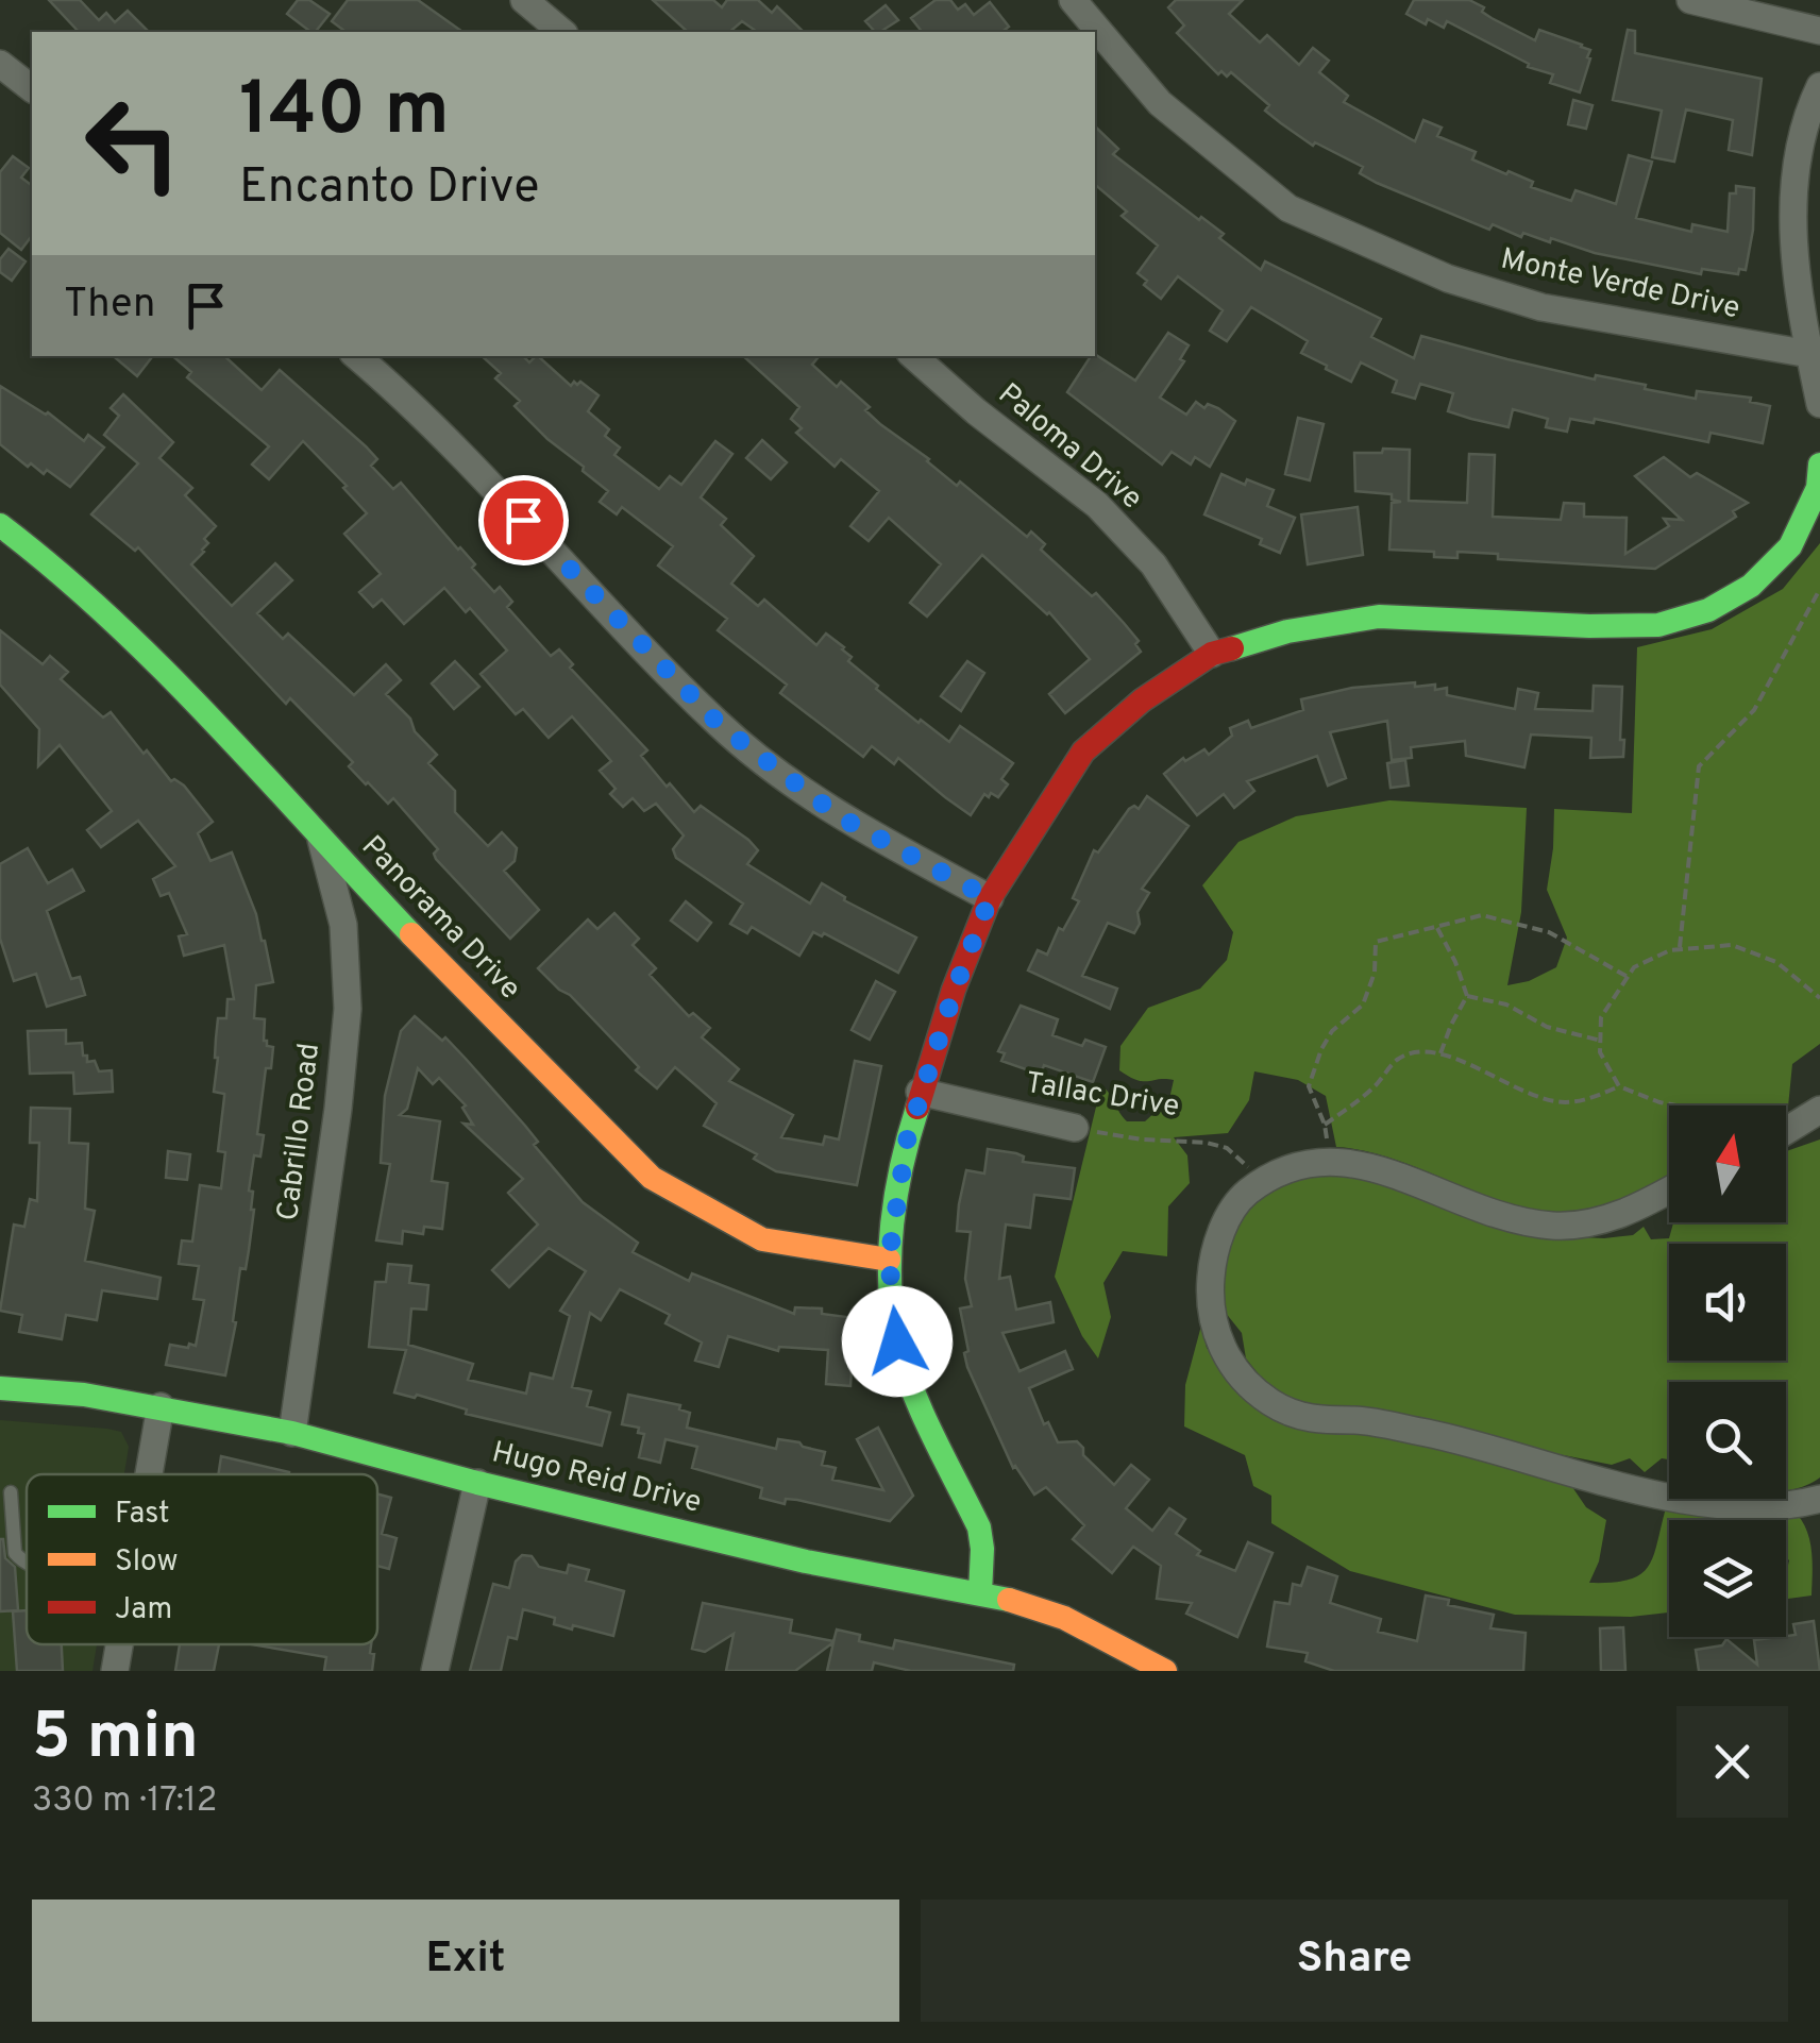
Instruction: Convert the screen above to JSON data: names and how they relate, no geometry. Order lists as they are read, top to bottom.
{
  "streets": {
    "street": [
      "Monte Verde Drive",
      "Paloma Drive",
      "Panorama Drive",
      "Tallac Drive",
      "Cabrillo Road",
      "Hugo Reid Drive"
    ]
  },
  "crossings": [
    ["Panorama Drive", "Cabrillo Road"],
    ["Cabrillo Road", "Hugo Reid Drive"]
  ],
  "legend": ["Fast", "Slow", "Jam"],
  "north": "top",
  "page": {
    "turn": ["140 m", "Encanto Drive"],
    "then": "Then",
    "heading": ["5 min", "330 m · 17:12"],
    "buttons": ["Exit", "Share"]
  }
}
